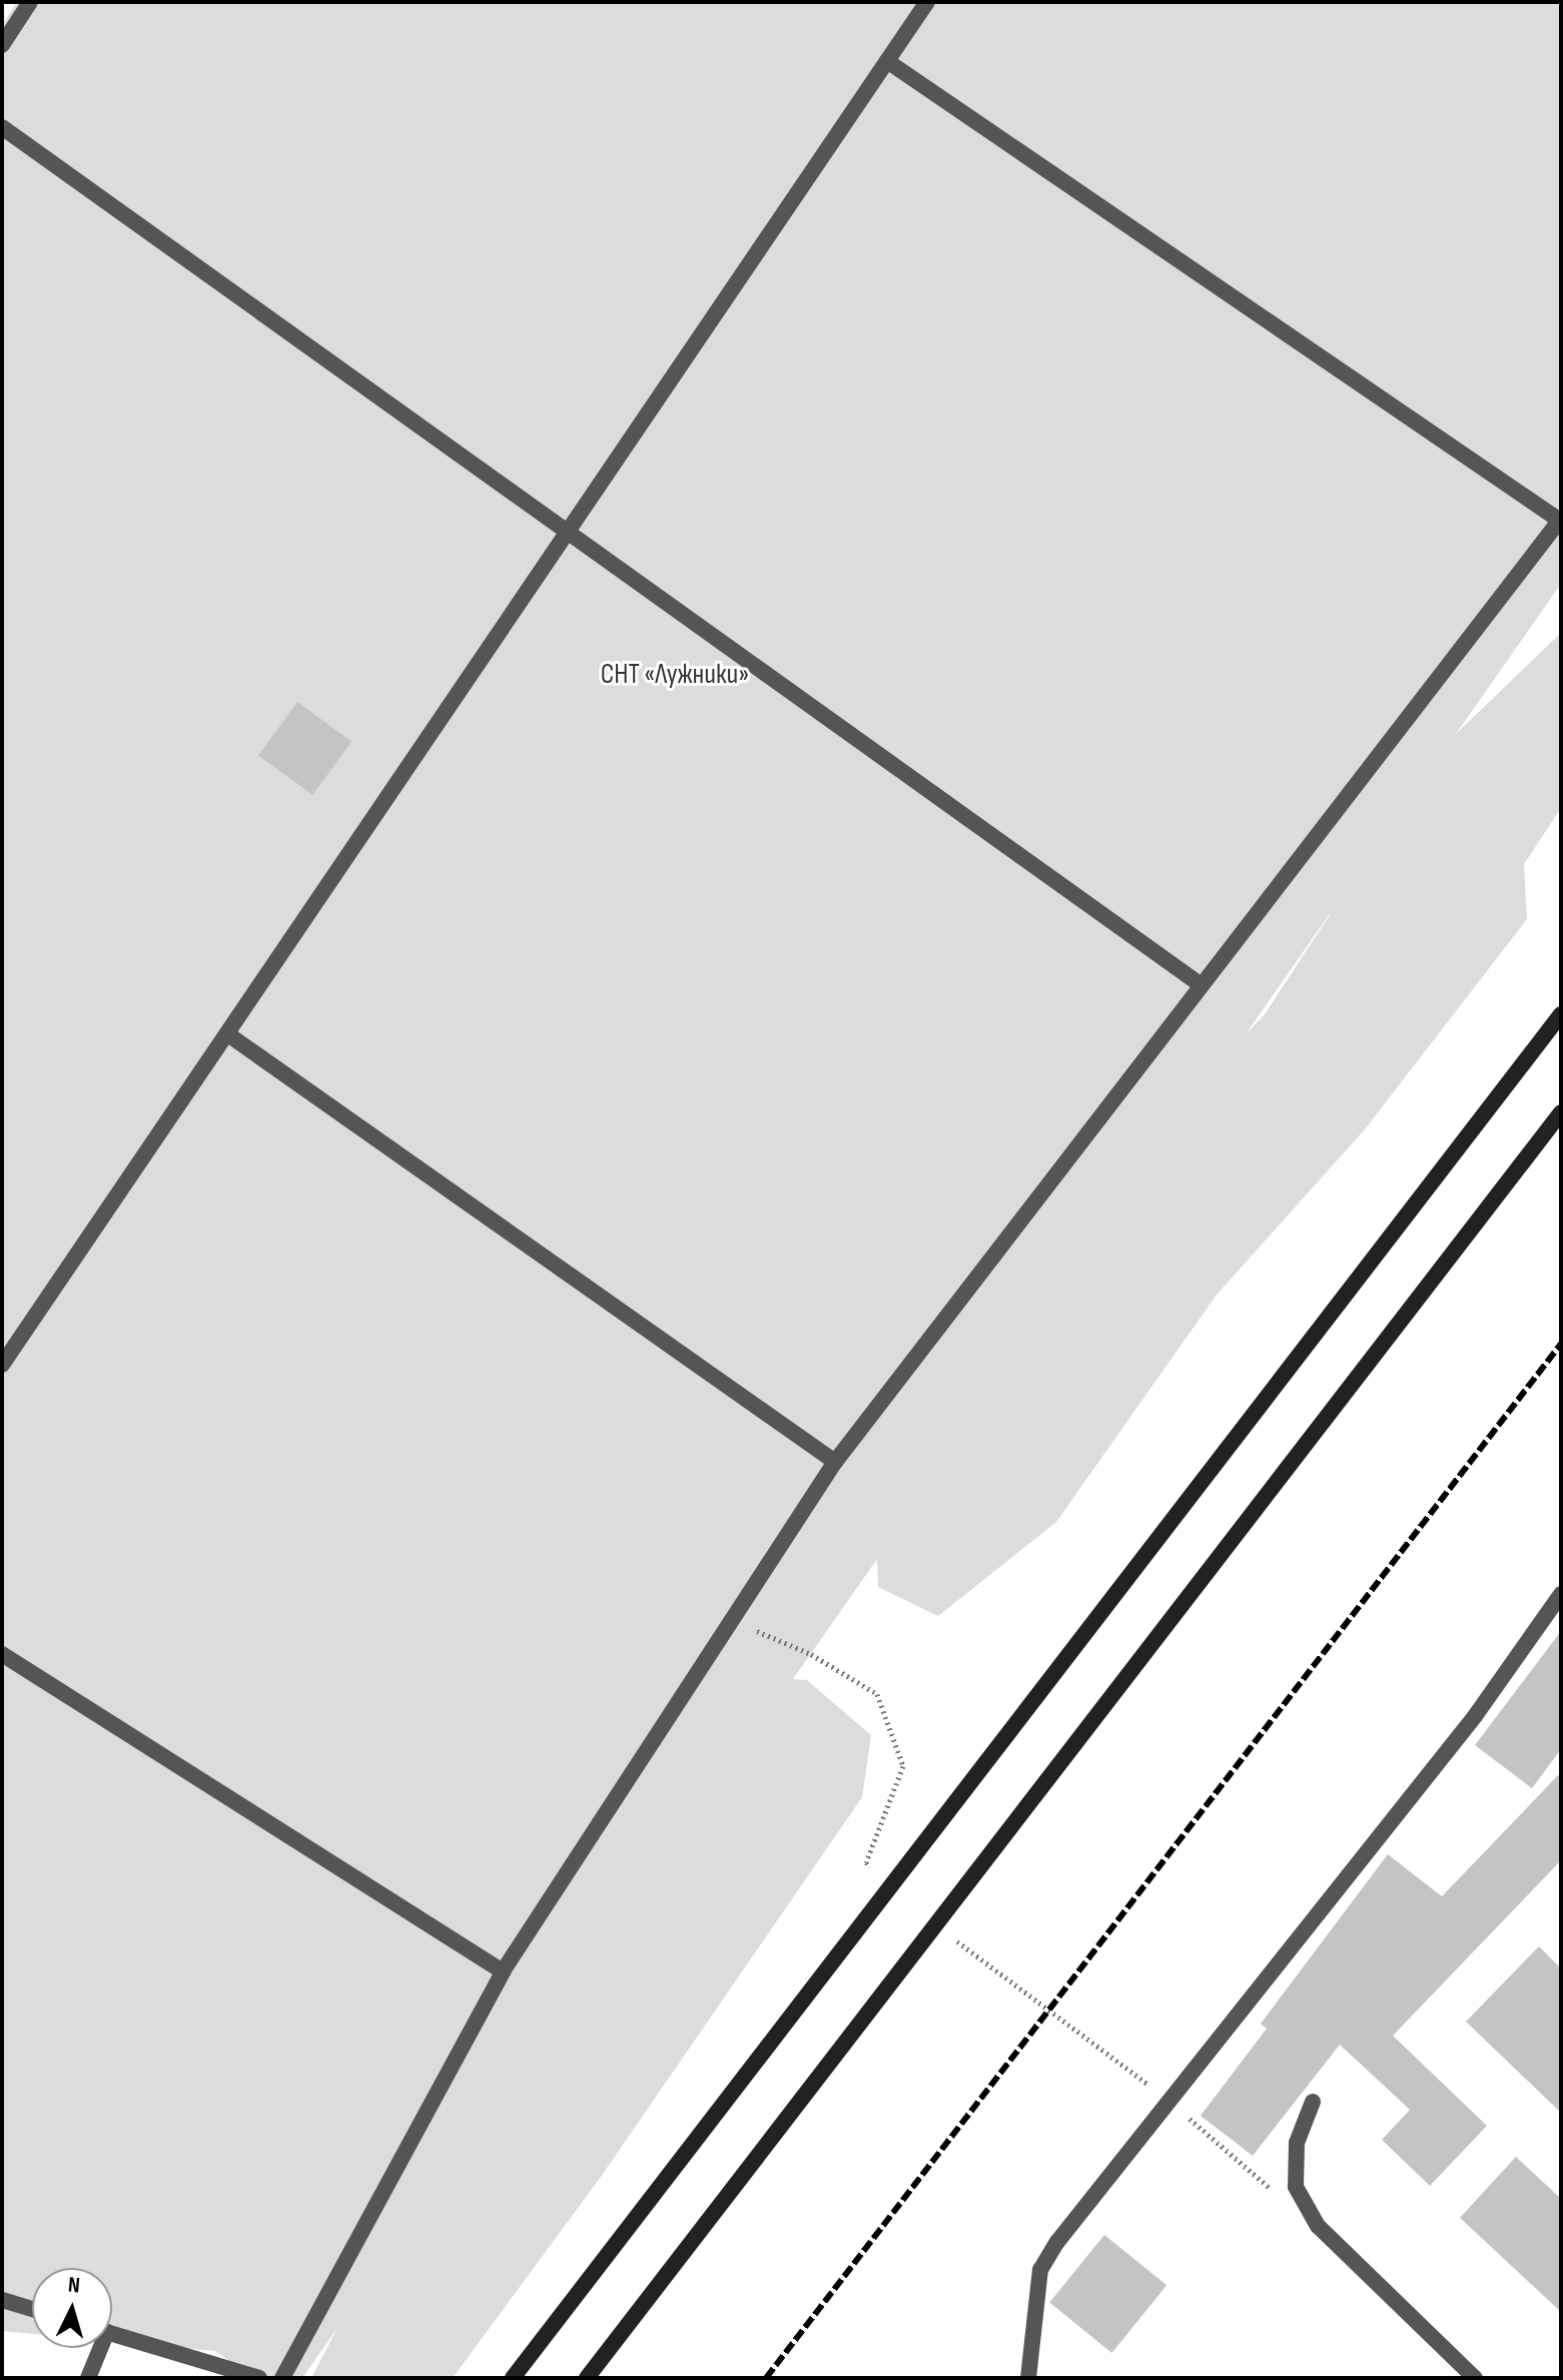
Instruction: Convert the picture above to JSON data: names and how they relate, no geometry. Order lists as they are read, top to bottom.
{
  "parks": ["СНТ «Лужники»"],
  "north": "top"
}
